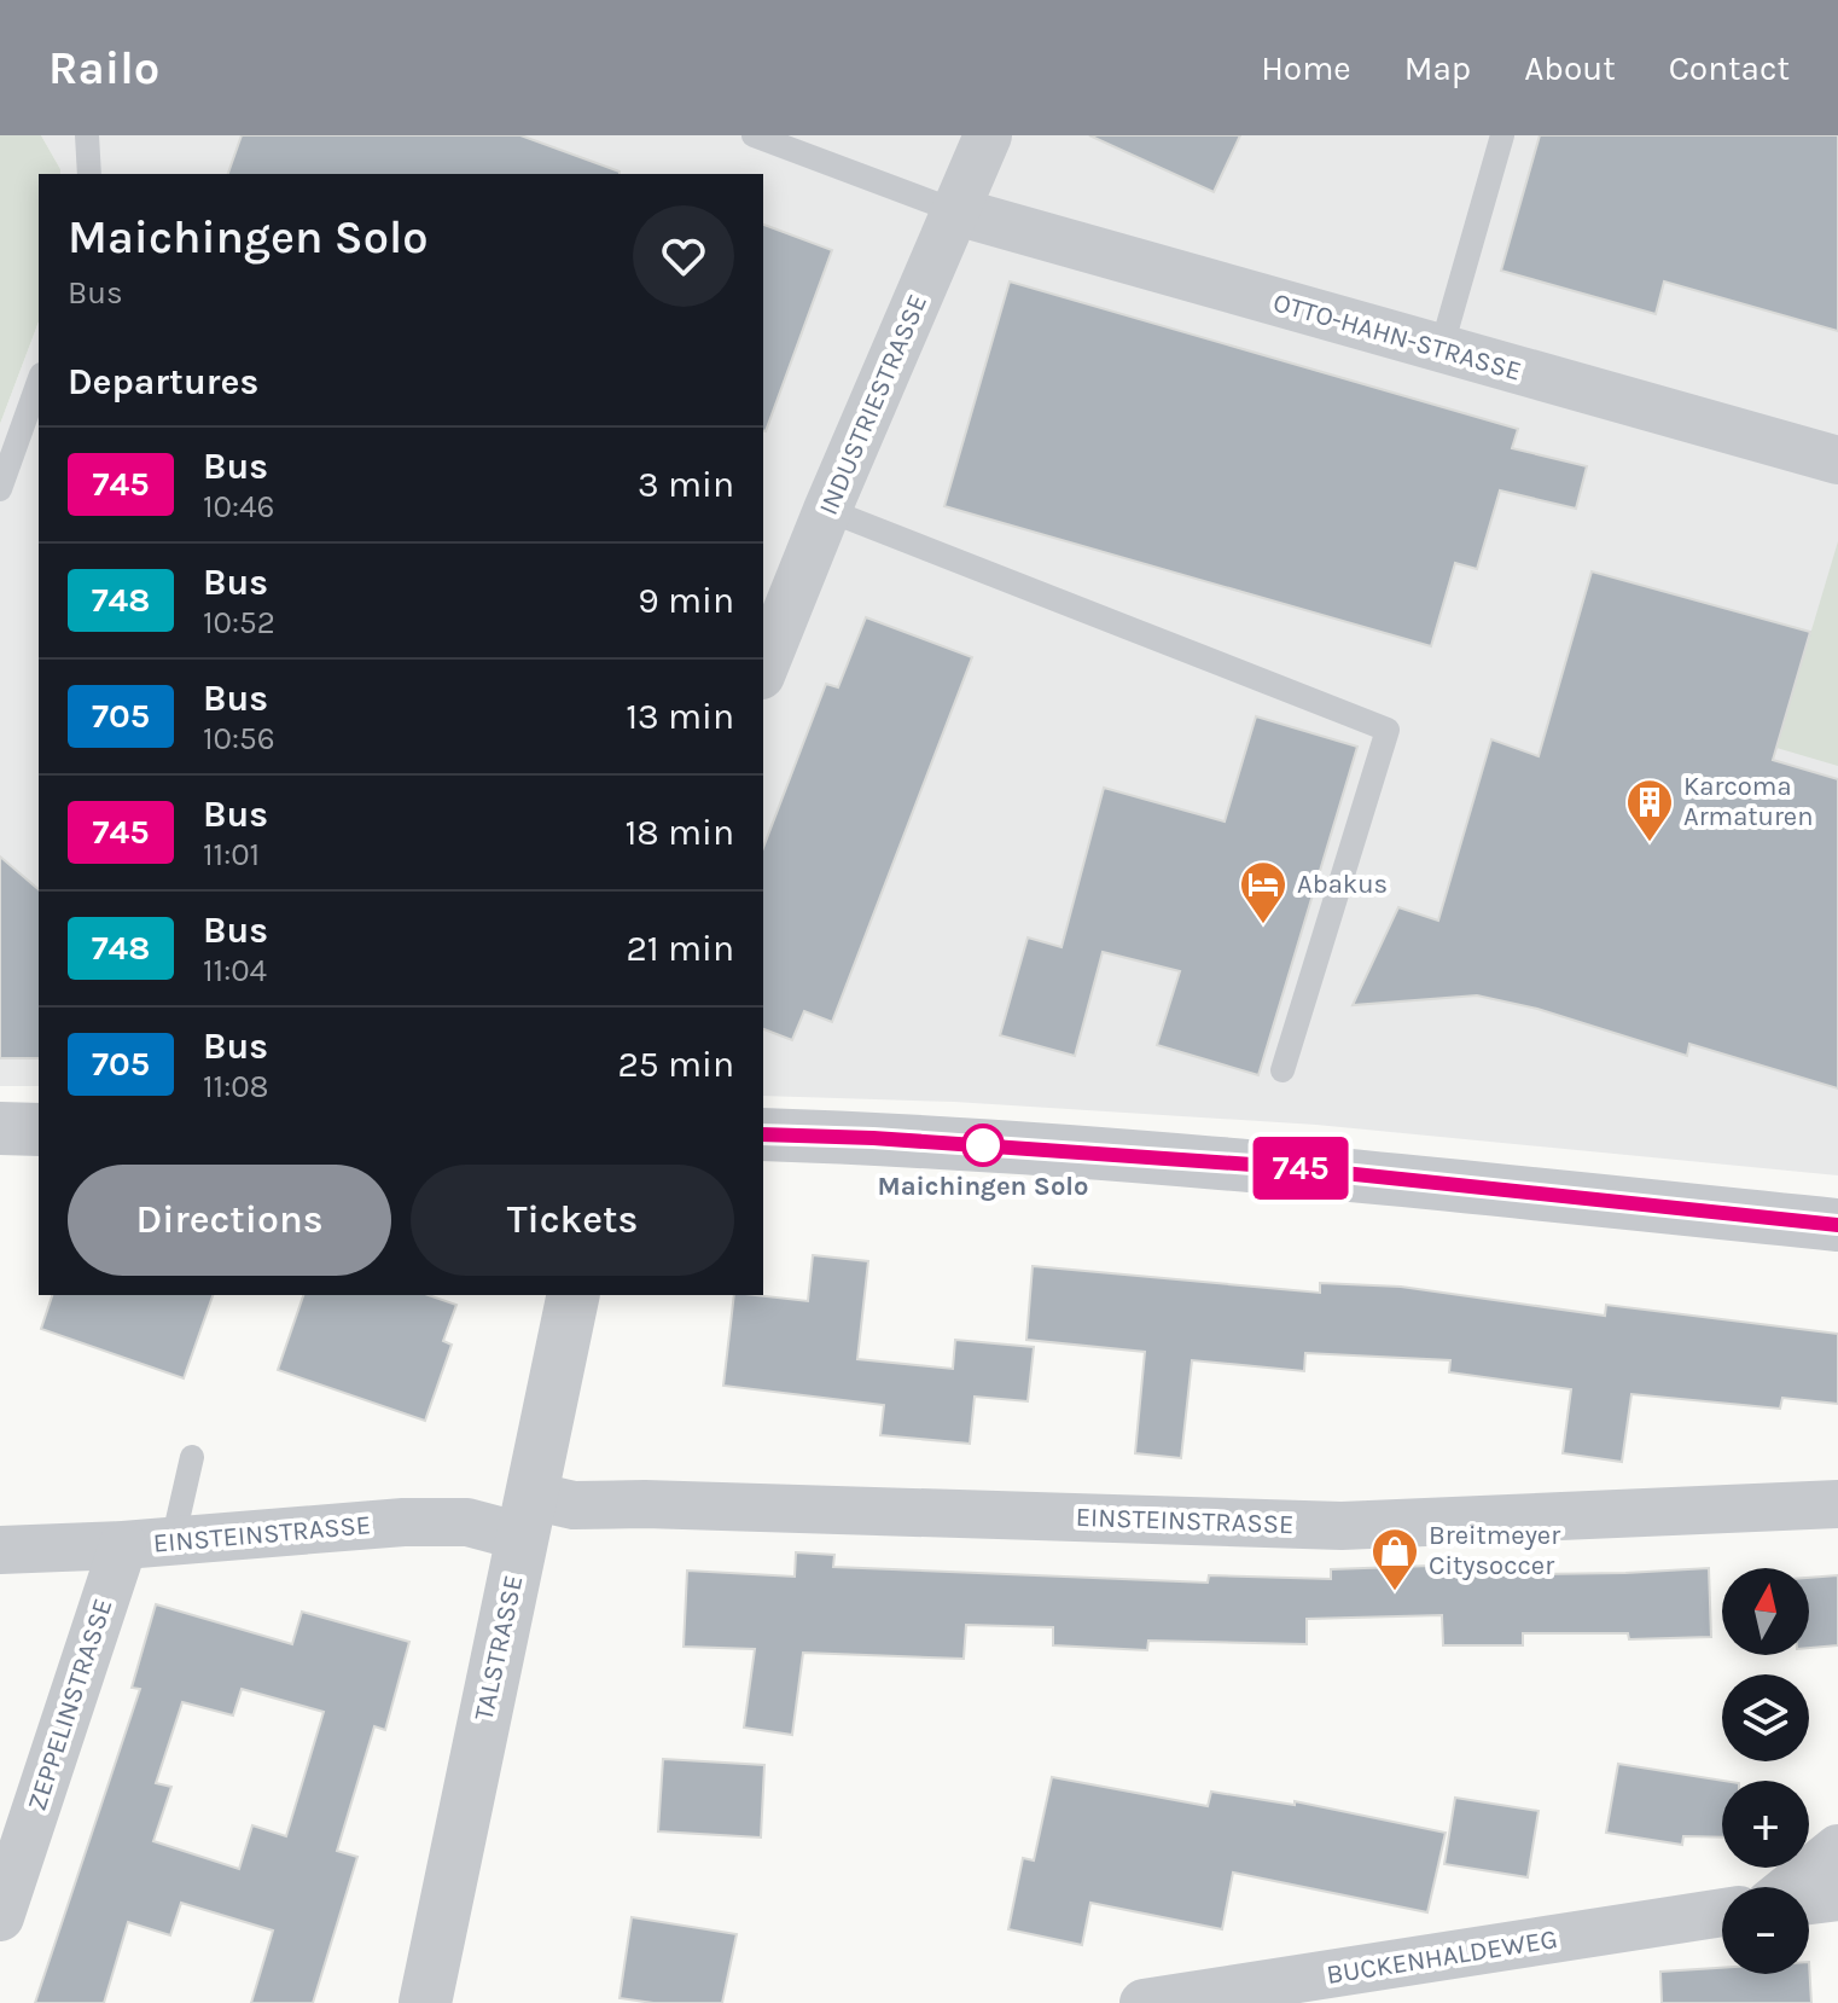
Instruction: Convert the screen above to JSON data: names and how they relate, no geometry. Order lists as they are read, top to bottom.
{
  "streets": {
    "street": [
      "OTTO-HAHN-STRASSE",
      "INDUSTRIESTRASSE",
      "EINSTEINSTRASSE",
      "TALSTRASSE",
      "ZEPPELINSTRASSE",
      "BUCKENHALDEWEG"
    ]
  },
  "crossings": [
    ["OTTO-HAHN-STRASSE", "INDUSTRIESTRASSE"],
    ["EINSTEINSTRASSE", "TALSTRASSE"],
    ["EINSTEINSTRASSE", "ZEPPELINSTRASSE"]
  ],
  "places": {
    "building": ["Karcoma Armaturen"],
    "hotel": ["Abakus"],
    "other": ["Maichingen Solo"],
    "shop": ["Breitmeyer Citysoccer"]
  },
  "lines": ["bus line 745"],
  "north": "top",
  "page": {
    "header": "Railo",
    "nav": [
      "Home",
      "Map",
      "About",
      "Contact"
    ],
    "on_map": "745",
    "heading": [
      ["Maichingen Solo", "Bus"],
      "Departures"
    ],
    "list": [
      {
        "mark": "745",
        "name": "Bus",
        "note": "10:46",
        "value": "3 min"
      },
      {
        "mark": "748",
        "name": "Bus",
        "note": "10:52",
        "value": "9 min"
      },
      {
        "mark": "705",
        "name": "Bus",
        "note": "10:56",
        "value": "13 min"
      },
      {
        "mark": "745",
        "name": "Bus",
        "note": "11:01",
        "value": "18 min"
      },
      {
        "mark": "748",
        "name": "Bus",
        "note": "11:04",
        "value": "21 min"
      },
      {
        "mark": "705",
        "name": "Bus",
        "note": "11:08",
        "value": "25 min"
      }
    ],
    "buttons": ["Directions", "Tickets"],
    "map_buttons": ["+", "−"]
  }
}
